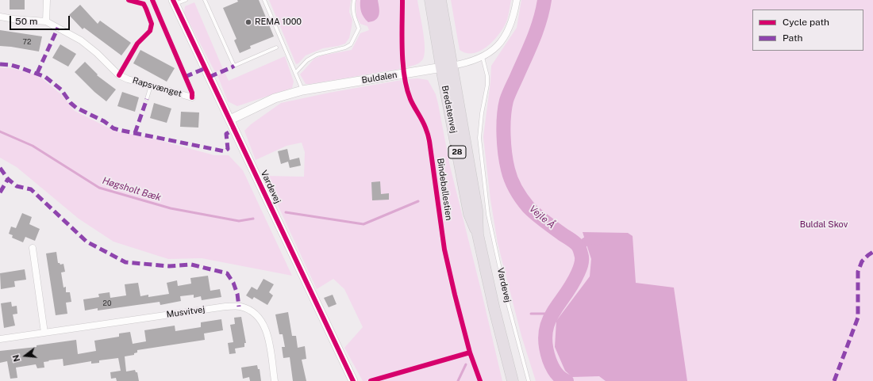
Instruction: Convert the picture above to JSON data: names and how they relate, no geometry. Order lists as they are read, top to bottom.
{
  "streets": {
    "highway": ["Bredstenvej", "28"],
    "street": [
      "Buldalen",
      "Rapsvænget",
      "Vardevej",
      "Musvitvej"
    ],
    "cycle path": ["Bindeballestien"]
  },
  "crossings": [
    ["Buldalen", "Bredstenvej"],
    ["Buldalen", "Vardevej"]
  ],
  "water": ["Høgsholt Bæk", "Vejle Å"],
  "parks": ["Buldal Skov"],
  "places": ["REMA 1000"],
  "house_numbers": ["72", "20"],
  "legend": ["Cycle path", "Path"],
  "scale_bar": "50 m",
  "north": "left"
}
